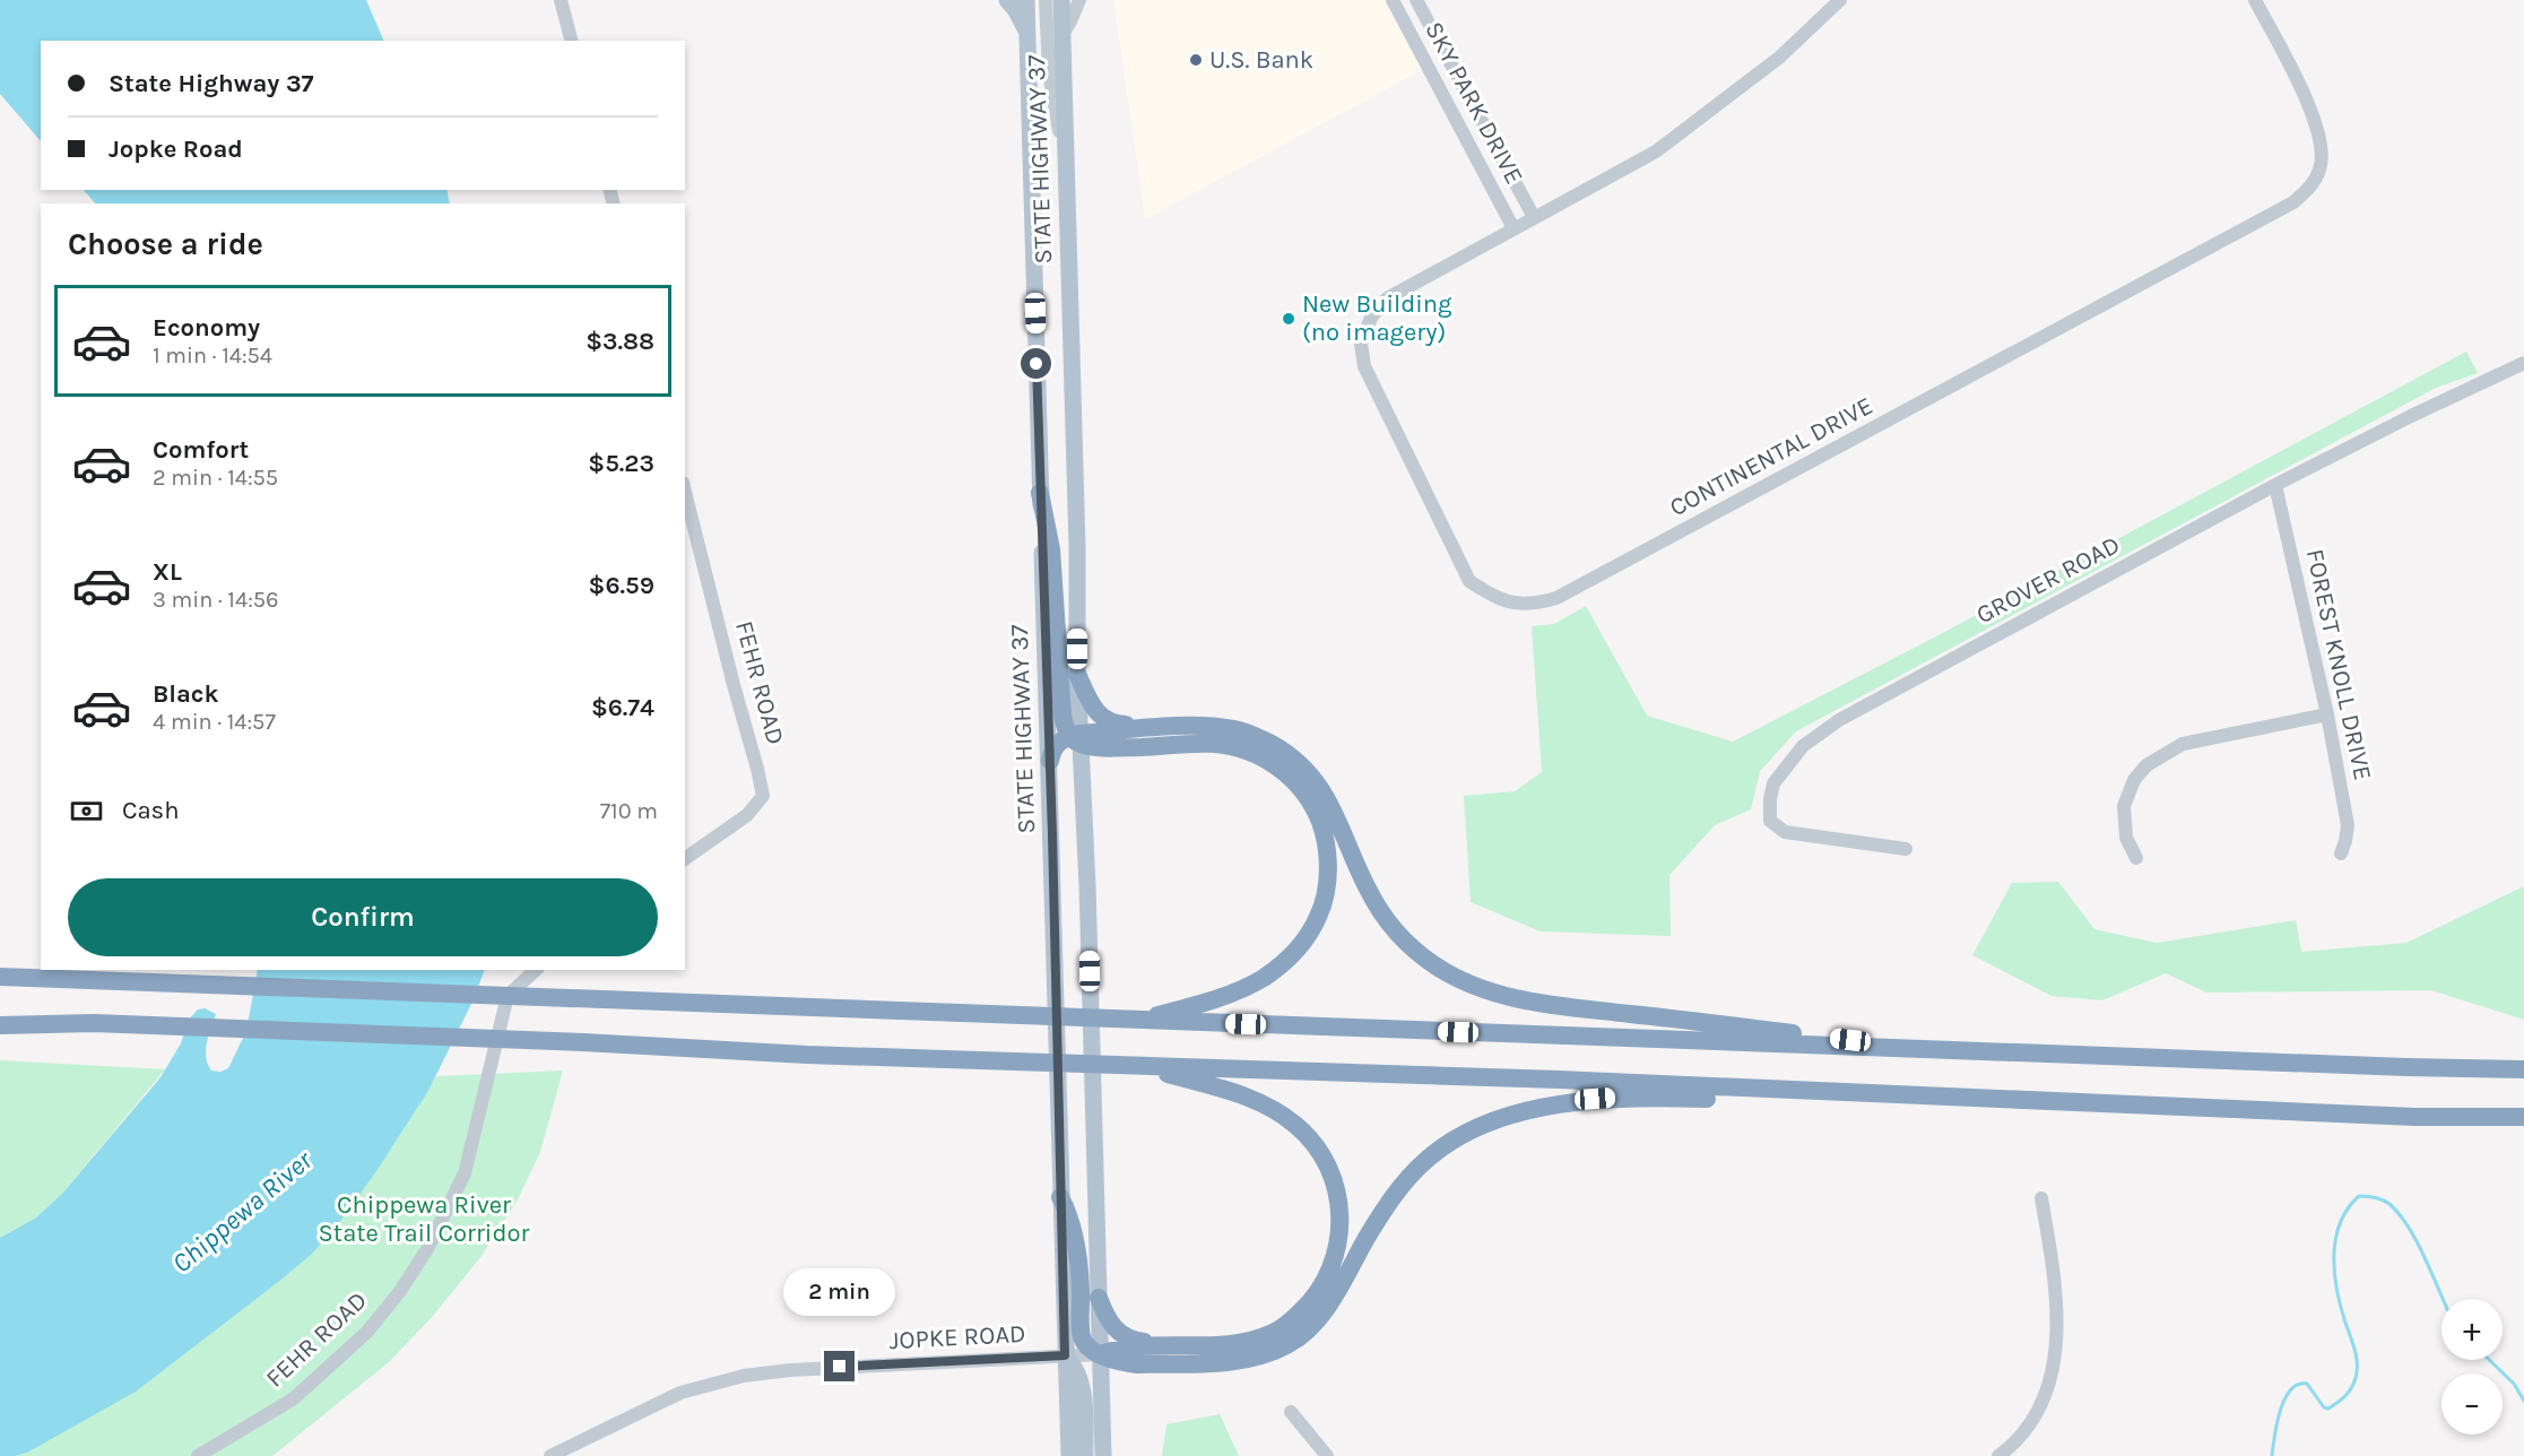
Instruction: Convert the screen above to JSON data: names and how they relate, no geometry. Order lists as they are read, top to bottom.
{
  "streets": {
    "main road": ["STATE HIGHWAY 37"],
    "street": [
      "SKY PARK DRIVE",
      "CONTINENTAL DRIVE",
      "GROVER ROAD",
      "FOREST KNOLL DRIVE",
      "FEHR ROAD",
      "JOPKE ROAD"
    ]
  },
  "crossings": [
    ["SKY PARK DRIVE", "CONTINENTAL DRIVE"],
    ["STATE HIGHWAY 37", "JOPKE ROAD"],
    ["GROVER ROAD", "FOREST KNOLL DRIVE"]
  ],
  "water": ["Chippewa River"],
  "parks": ["Chippewa River State Trail Corridor"],
  "places": ["U.S. Bank", "New Building (no imagery)"],
  "page": {
    "banner": ["State Highway 37", "Jopke Road"],
    "heading": "Choose a ride",
    "list": [
      {
        "name": "Economy",
        "note": "1 min · 14:54",
        "value": "$3.88"
      },
      {
        "name": "Comfort",
        "note": "2 min · 14:55",
        "value": "$5.23"
      },
      {
        "name": "XL",
        "note": "3 min · 14:56",
        "value": "$6.59"
      },
      {
        "name": "Black",
        "note": "4 min · 14:57",
        "value": "$6.74"
      }
    ],
    "pay": ["Cash", "710 m"],
    "buttons": "Confirm",
    "bubble": "2 min",
    "map_buttons": ["+", "−"]
  }
}
